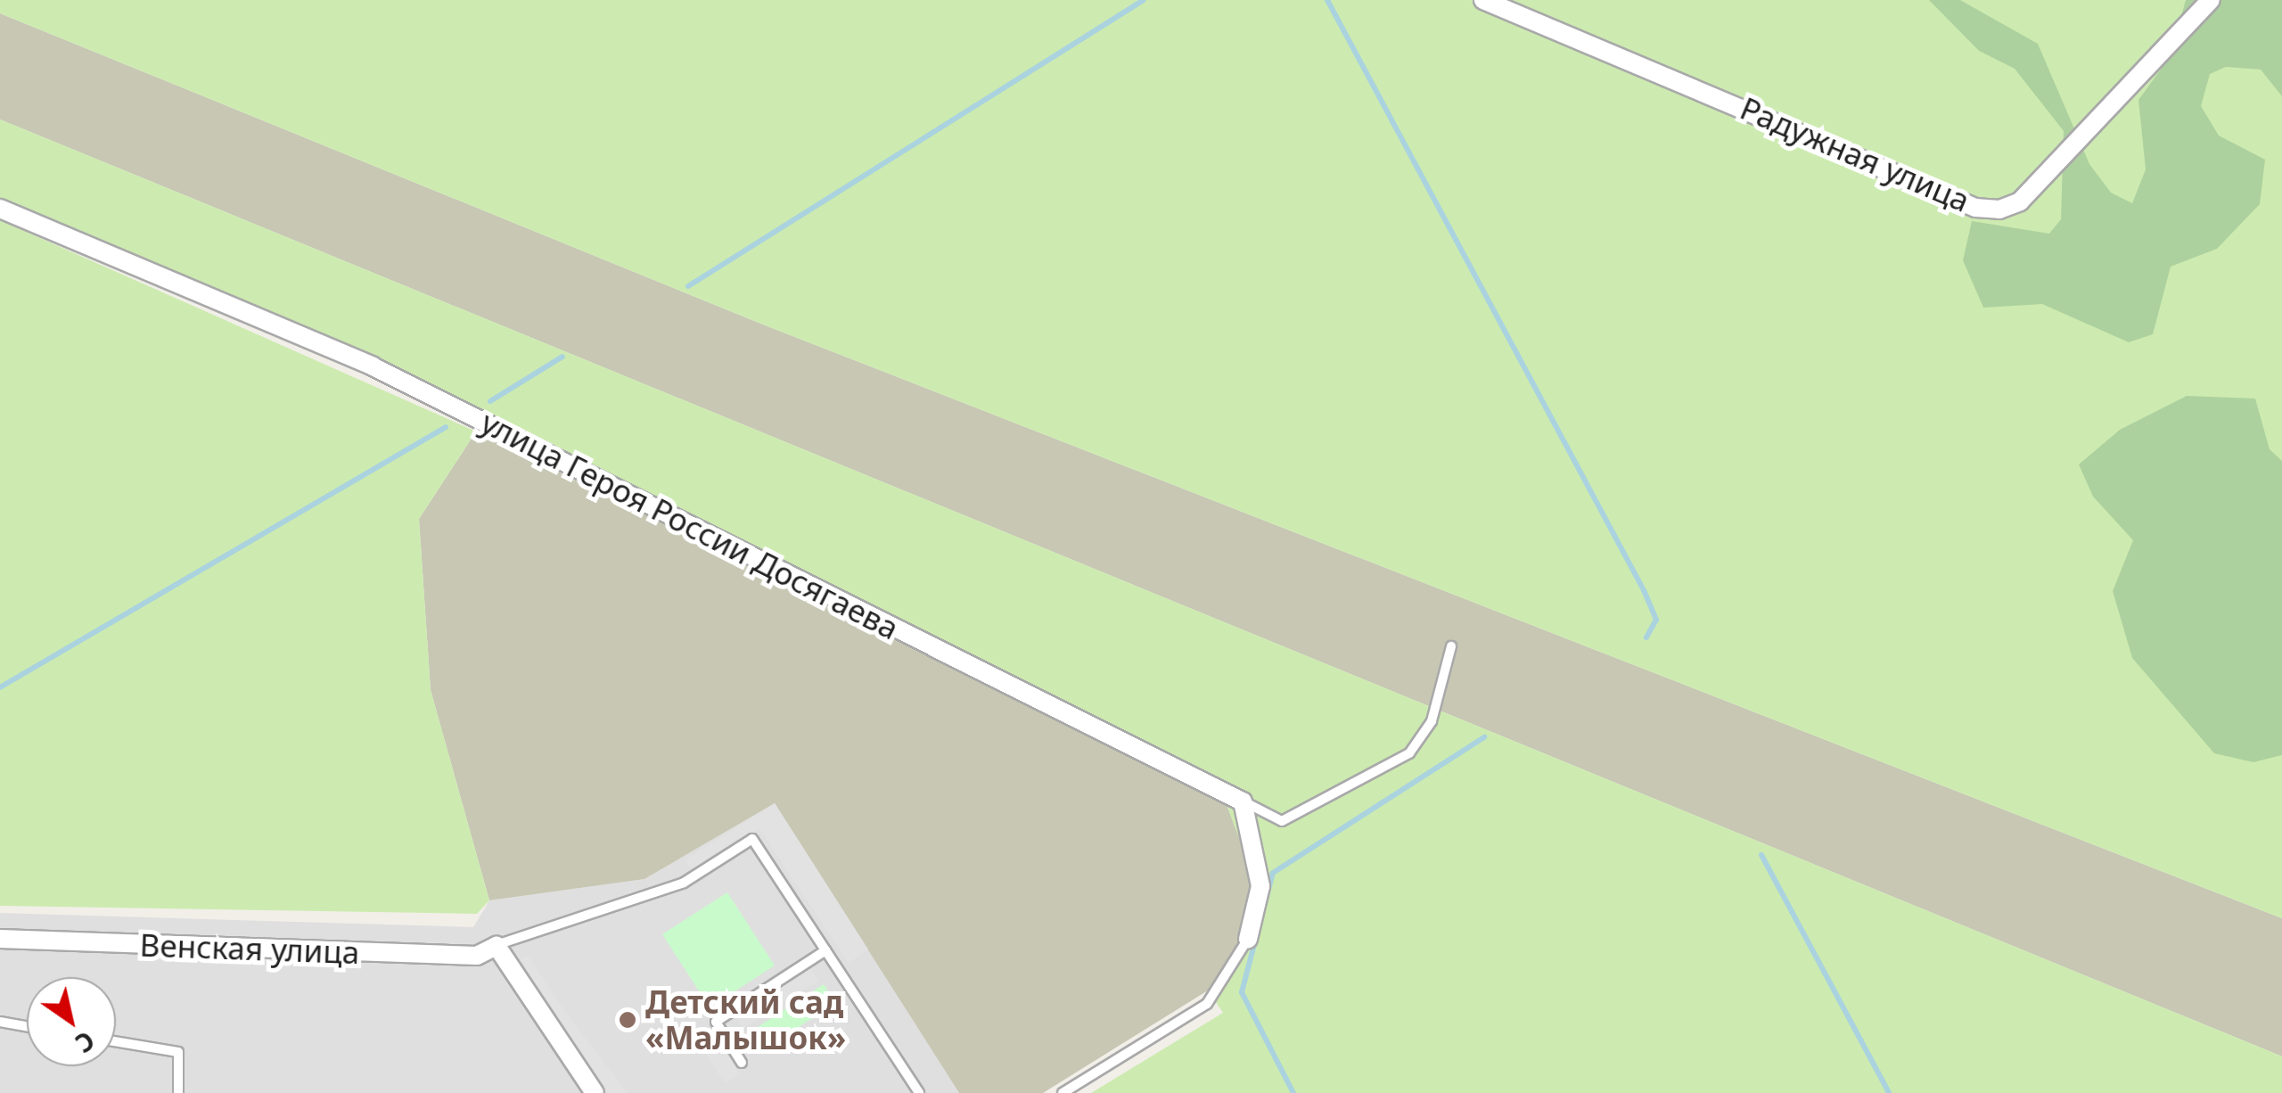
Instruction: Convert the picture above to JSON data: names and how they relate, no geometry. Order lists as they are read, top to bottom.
{
  "streets": {
    "street": ["Радужная улица", "улица Героя России Досягаева", "Венская улица"]
  },
  "places": ["Детский сад «Малышок»"],
  "north": "bottom right"
}
